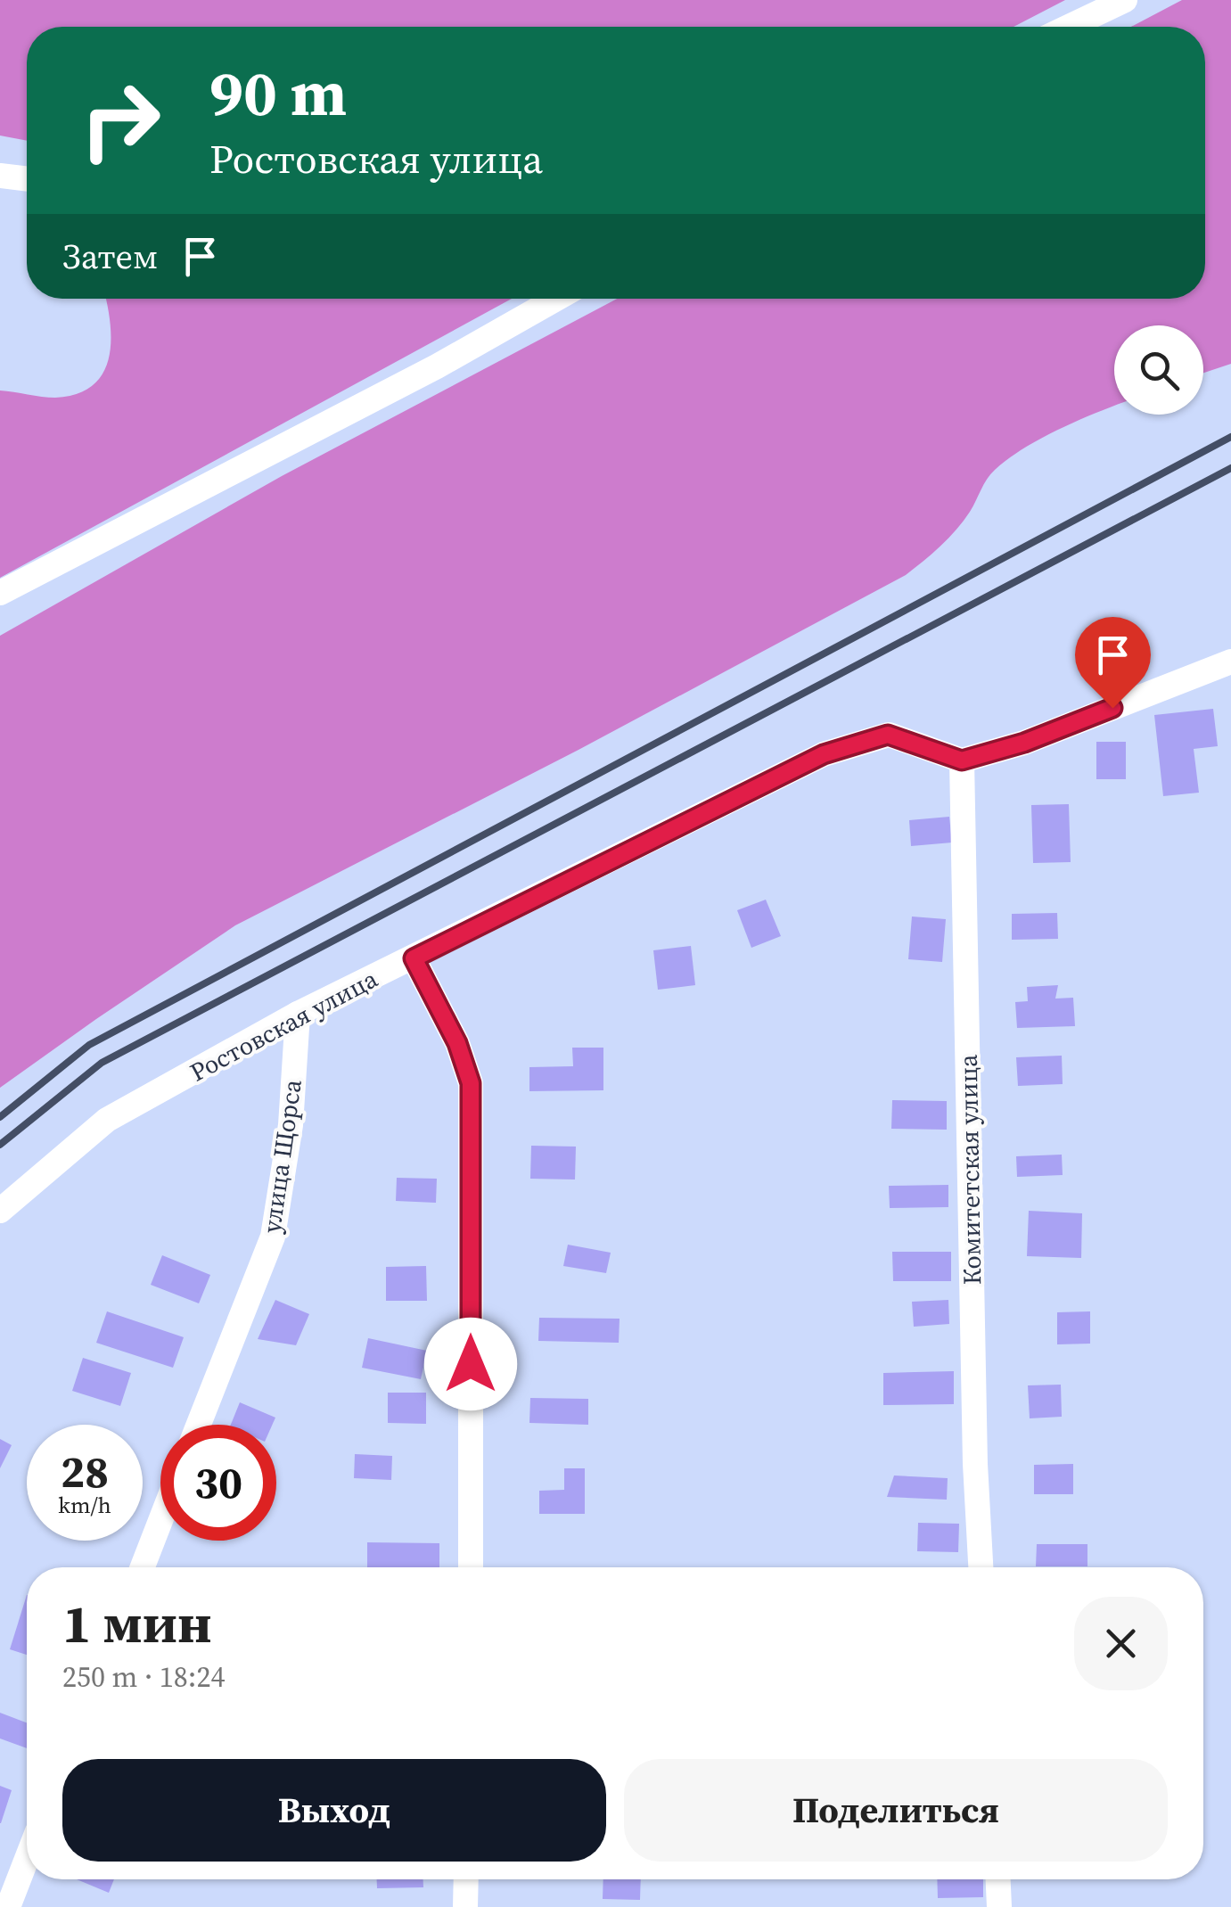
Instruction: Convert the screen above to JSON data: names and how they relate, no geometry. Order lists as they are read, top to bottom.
{
  "streets": {
    "street": ["Ростовская улица", "улица Щорса", "Комитетская улица"]
  },
  "crossings": [
    ["Ростовская улица", "улица Щорса"],
    ["Ростовская улица", "Комитетская улица"]
  ],
  "page": {
    "turn": ["90 m", "Ростовская улица"],
    "then": "Затем",
    "speed": "28 km/h",
    "limit": "30",
    "heading": ["1 мин", "250 m · 18:24"],
    "buttons": ["Выход", "Поделиться"]
  }
}
